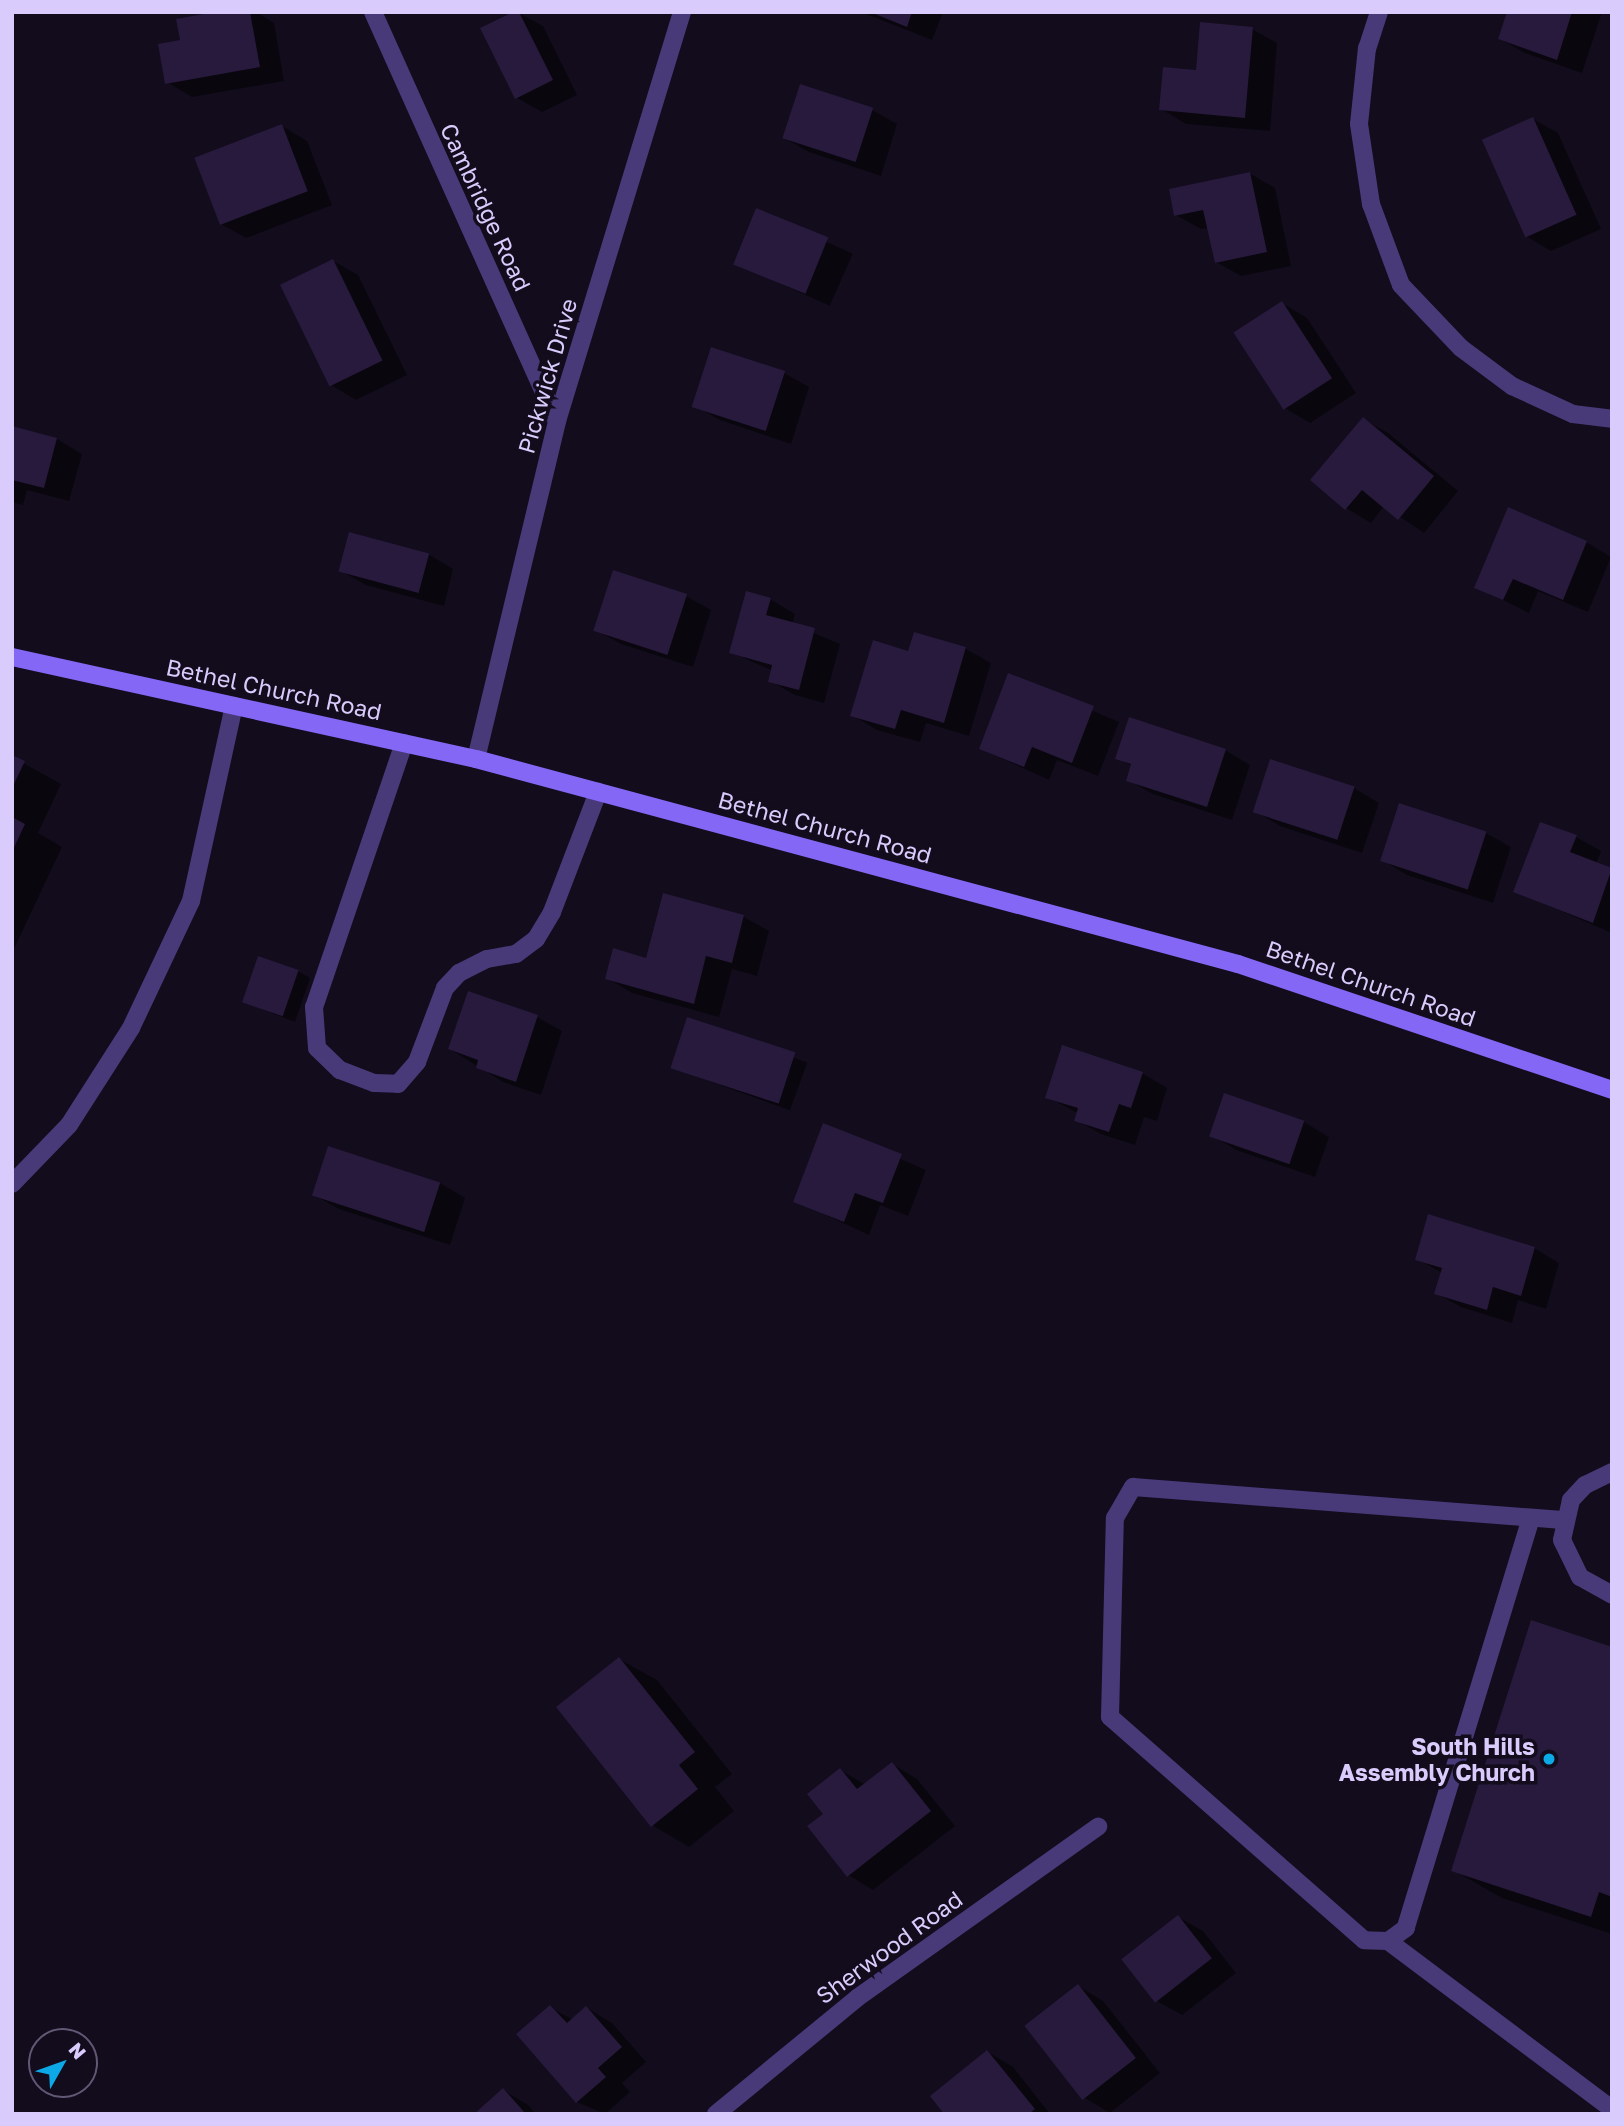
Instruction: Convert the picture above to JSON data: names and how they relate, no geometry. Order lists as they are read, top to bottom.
{
  "streets": {
    "street": [
      "Cambridge Road",
      "Pickwick Drive",
      "Bethel Church Road",
      "Sherwood Road"
    ]
  },
  "crossings": [
    ["Cambridge Road", "Pickwick Drive"],
    ["Pickwick Drive", "Bethel Church Road"]
  ],
  "places": ["South Hills Assembly Church"],
  "north": "top right"
}
